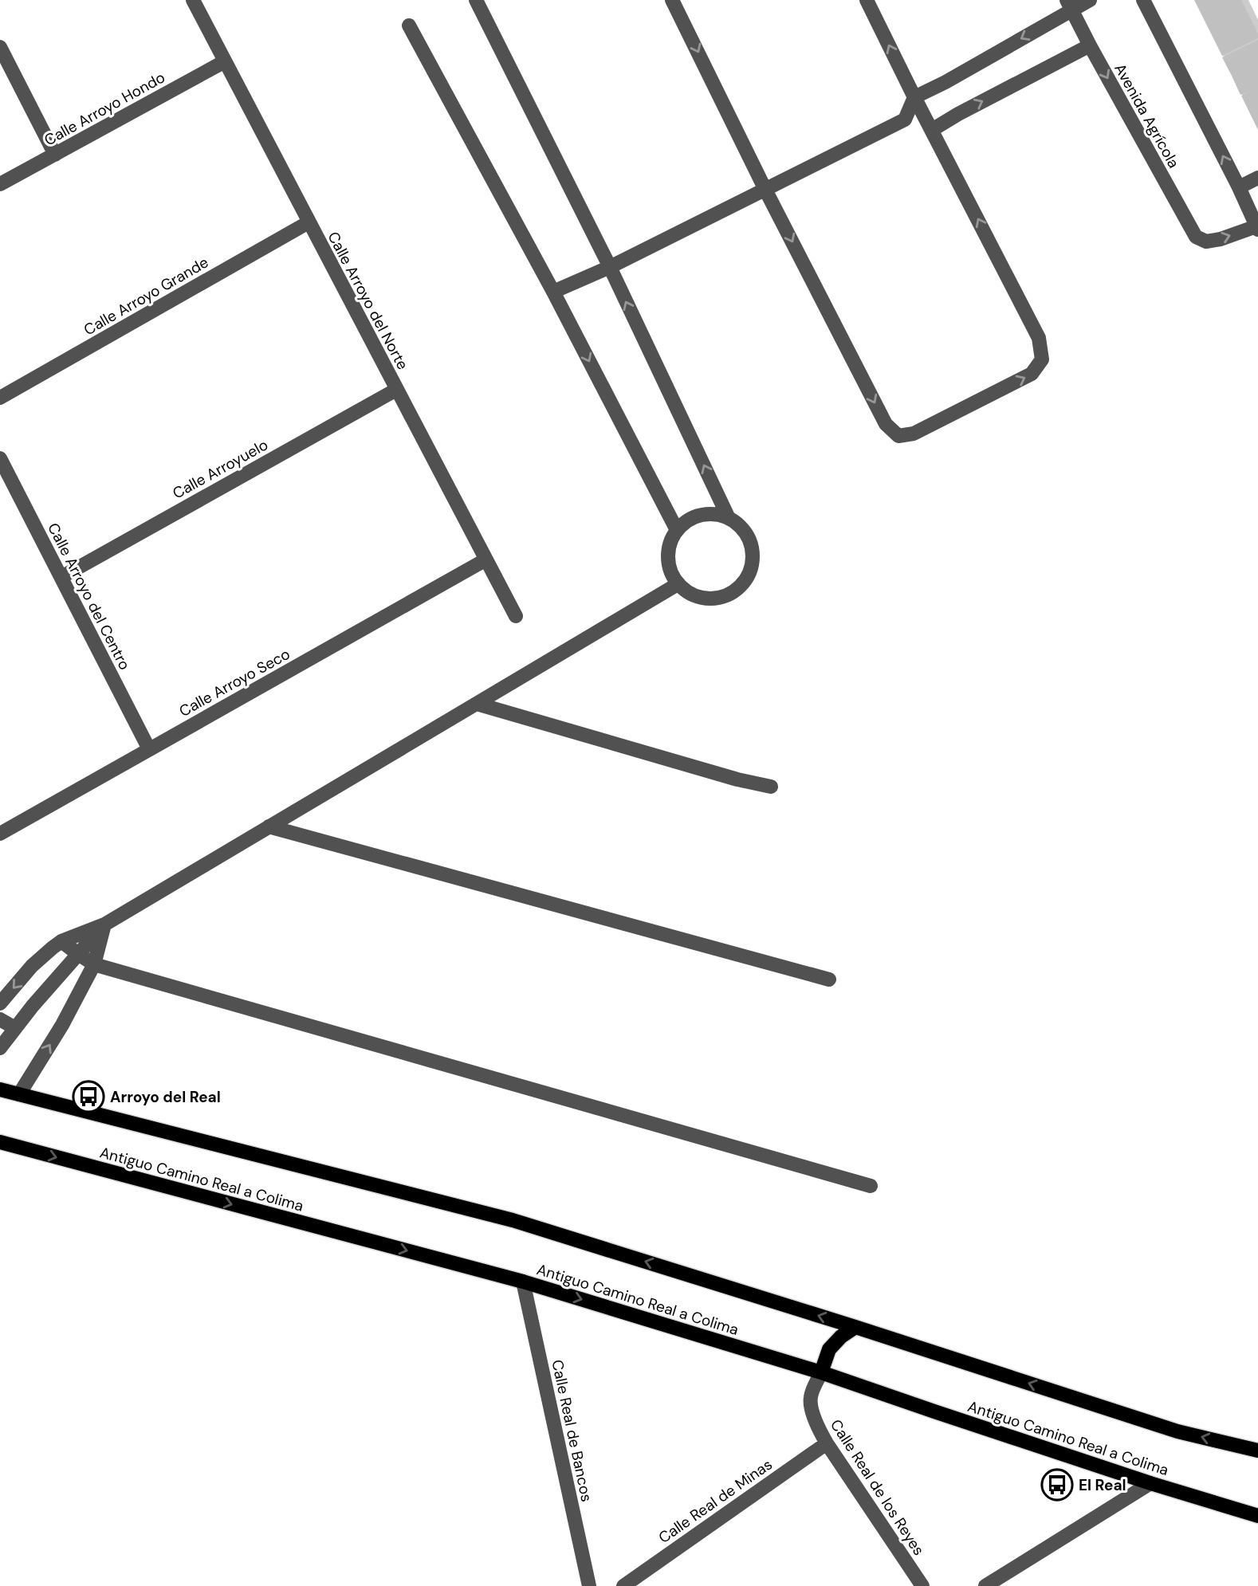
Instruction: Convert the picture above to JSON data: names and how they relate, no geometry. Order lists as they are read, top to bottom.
{
  "streets": {
    "main road": ["Antiguo Camino Real a Colima"],
    "street": [
      "Calle Arroyo Hondo",
      "Avenida Agrícola",
      "Calle Arroyo Grande",
      "Calle Arroyo del Norte",
      "Calle Arroyuelo",
      "Calle Arroyo del Centro",
      "Calle Arroyo Seco",
      "Calle Real de Bancos",
      "Calle Real de los Reyes",
      "Calle Real de Minas"
    ]
  },
  "crossings": [
    ["Calle Arroyo Hondo", "Calle Arroyo del Norte"],
    ["Calle Arroyo Grande", "Calle Arroyo del Norte"],
    ["Calle Arroyo del Norte", "Calle Arroyuelo"],
    ["Calle Arroyo del Norte", "Calle Arroyo Seco"],
    ["Calle Arroyuelo", "Calle Arroyo del Centro"],
    ["Calle Arroyo del Centro", "Calle Arroyo Seco"],
    ["Antiguo Camino Real a Colima", "Calle Real de Bancos"],
    ["Antiguo Camino Real a Colima", "Calle Real de los Reyes"],
    ["Calle Real de los Reyes", "Calle Real de Minas"]
  ],
  "places": {
    "bus stop": ["Arroyo del Real", "El Real"]
  }
}
